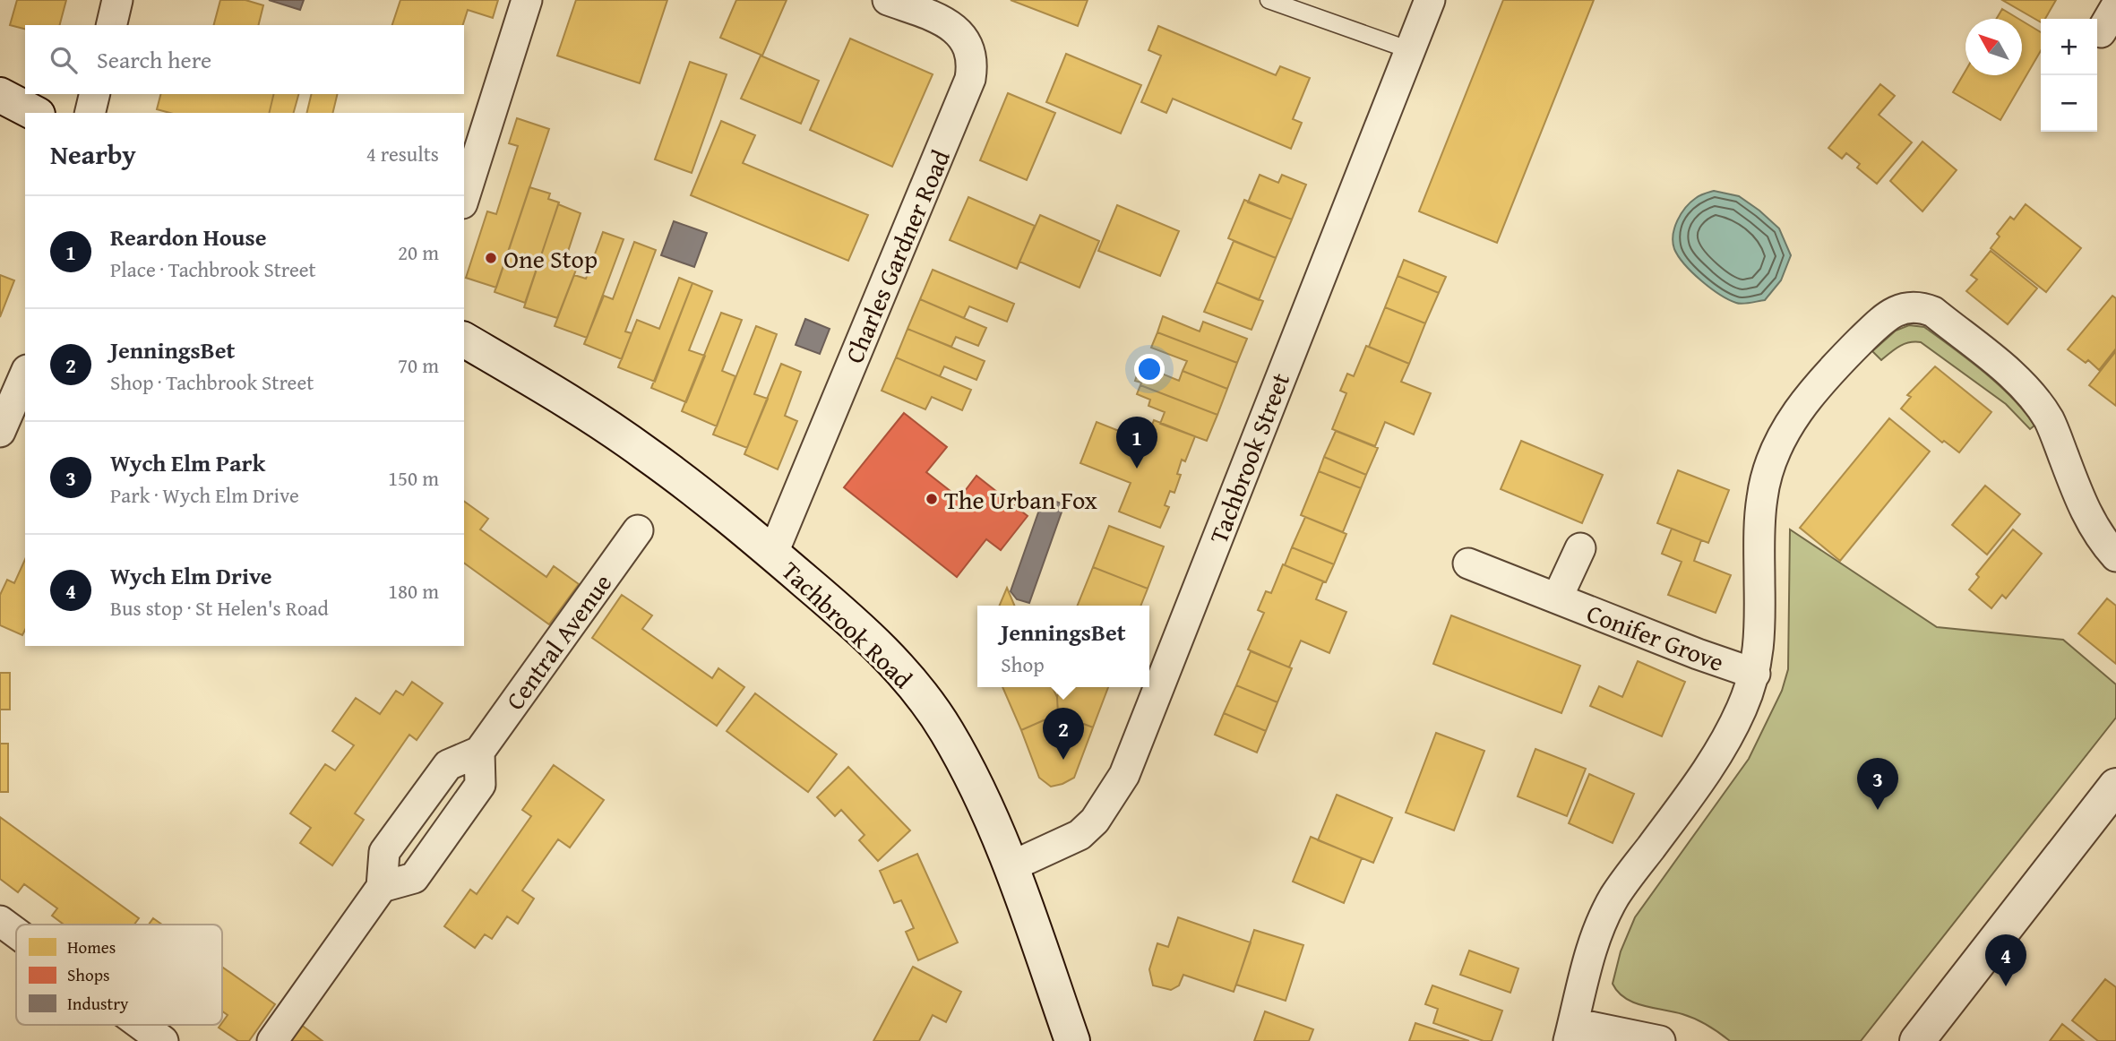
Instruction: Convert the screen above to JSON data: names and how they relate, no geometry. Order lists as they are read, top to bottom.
{
  "streets": {
    "main road": ["Tachbrook Road"],
    "street": [
      "Charles Gardner Road",
      "Tachbrook Street",
      "Conifer Grove",
      "Central Avenue"
    ]
  },
  "crossings": [
    ["Charles Gardner Road", "Tachbrook Road"],
    ["Tachbrook Street", "Tachbrook Road"]
  ],
  "places": ["One Stop", "The Urban Fox"],
  "legend": ["Homes", "Shops", "Industry"],
  "north": "top left",
  "page": {
    "map_buttons": ["+", "−"],
    "search": "Search here",
    "heading": ["Nearby", "4 results"],
    "list": [
      {
        "mark": "1",
        "name": "Reardon House",
        "note": "Place · Tachbrook Street",
        "value": "20 m"
      },
      {
        "mark": "2",
        "name": "JenningsBet",
        "note": "Shop · Tachbrook Street",
        "value": "70 m"
      },
      {
        "mark": "3",
        "name": "Wych Elm Park",
        "note": "Park · Wych Elm Drive",
        "value": "150 m"
      },
      {
        "mark": "4",
        "name": "Wych Elm Drive",
        "note": "Bus stop · St Helen's Road",
        "value": "180 m"
      }
    ],
    "pins": [
      "1",
      "2",
      "3",
      "4"
    ],
    "popup": ["JenningsBet", "Shop"]
  }
}
